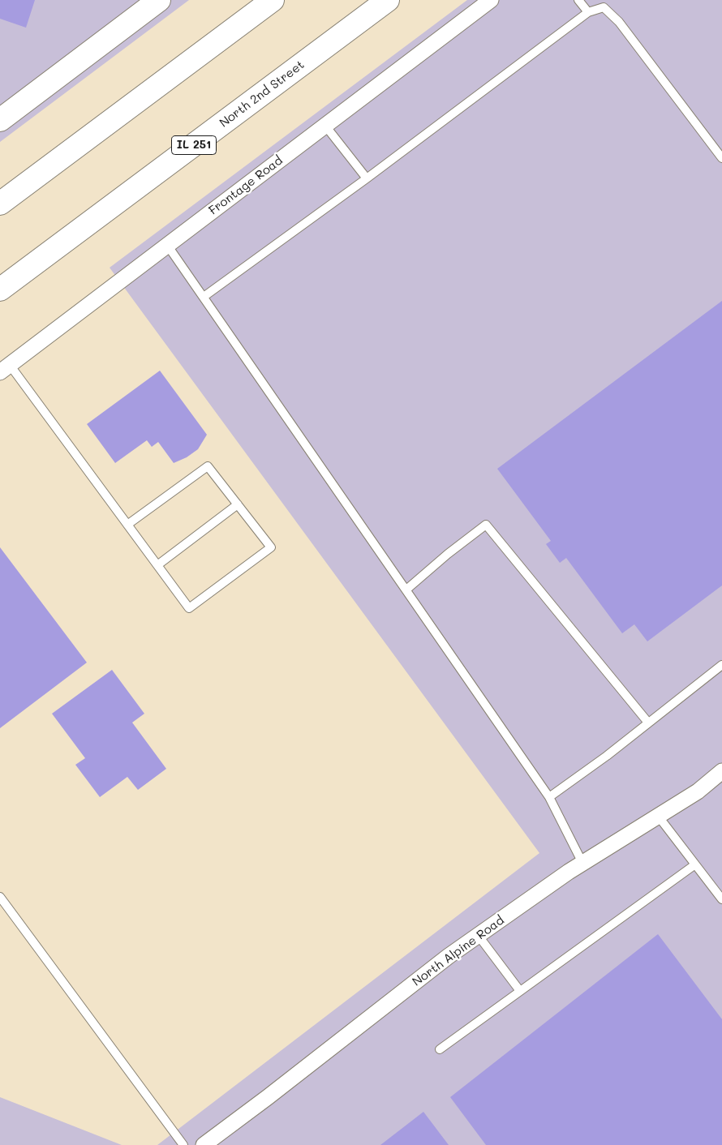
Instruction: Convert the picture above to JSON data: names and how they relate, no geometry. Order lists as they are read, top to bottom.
{
  "streets": {
    "main road": ["North 2nd Street", "IL 251"],
    "street": ["Frontage Road", "North Alpine Road"]
  }
}
